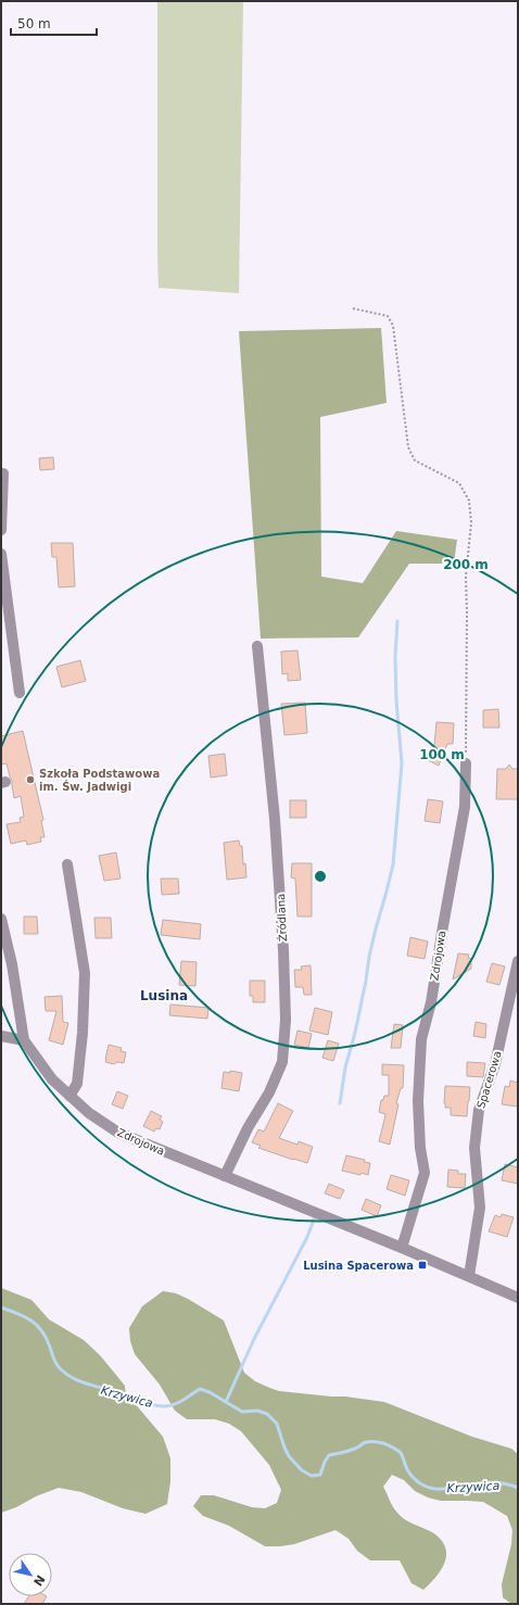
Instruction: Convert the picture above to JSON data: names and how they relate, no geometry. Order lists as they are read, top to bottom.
{
  "streets": {
    "street": ["Źródlana", "Zdrojowa", "Spacerowa"]
  },
  "crossings": [
    ["Źródlana", "Zdrojowa"],
    ["Zdrojowa", "Spacerowa"]
  ],
  "districts": ["Lusina"],
  "water": ["Krzywica"],
  "places": {
    "other": ["Szkoła Podstawowa im. Św. Jadwigi"],
    "transit": ["Lusina Spacerowa"]
  },
  "scale_bar": "50 m",
  "north": "bottom right",
  "rings": ["200 m", "100 m"]
}
